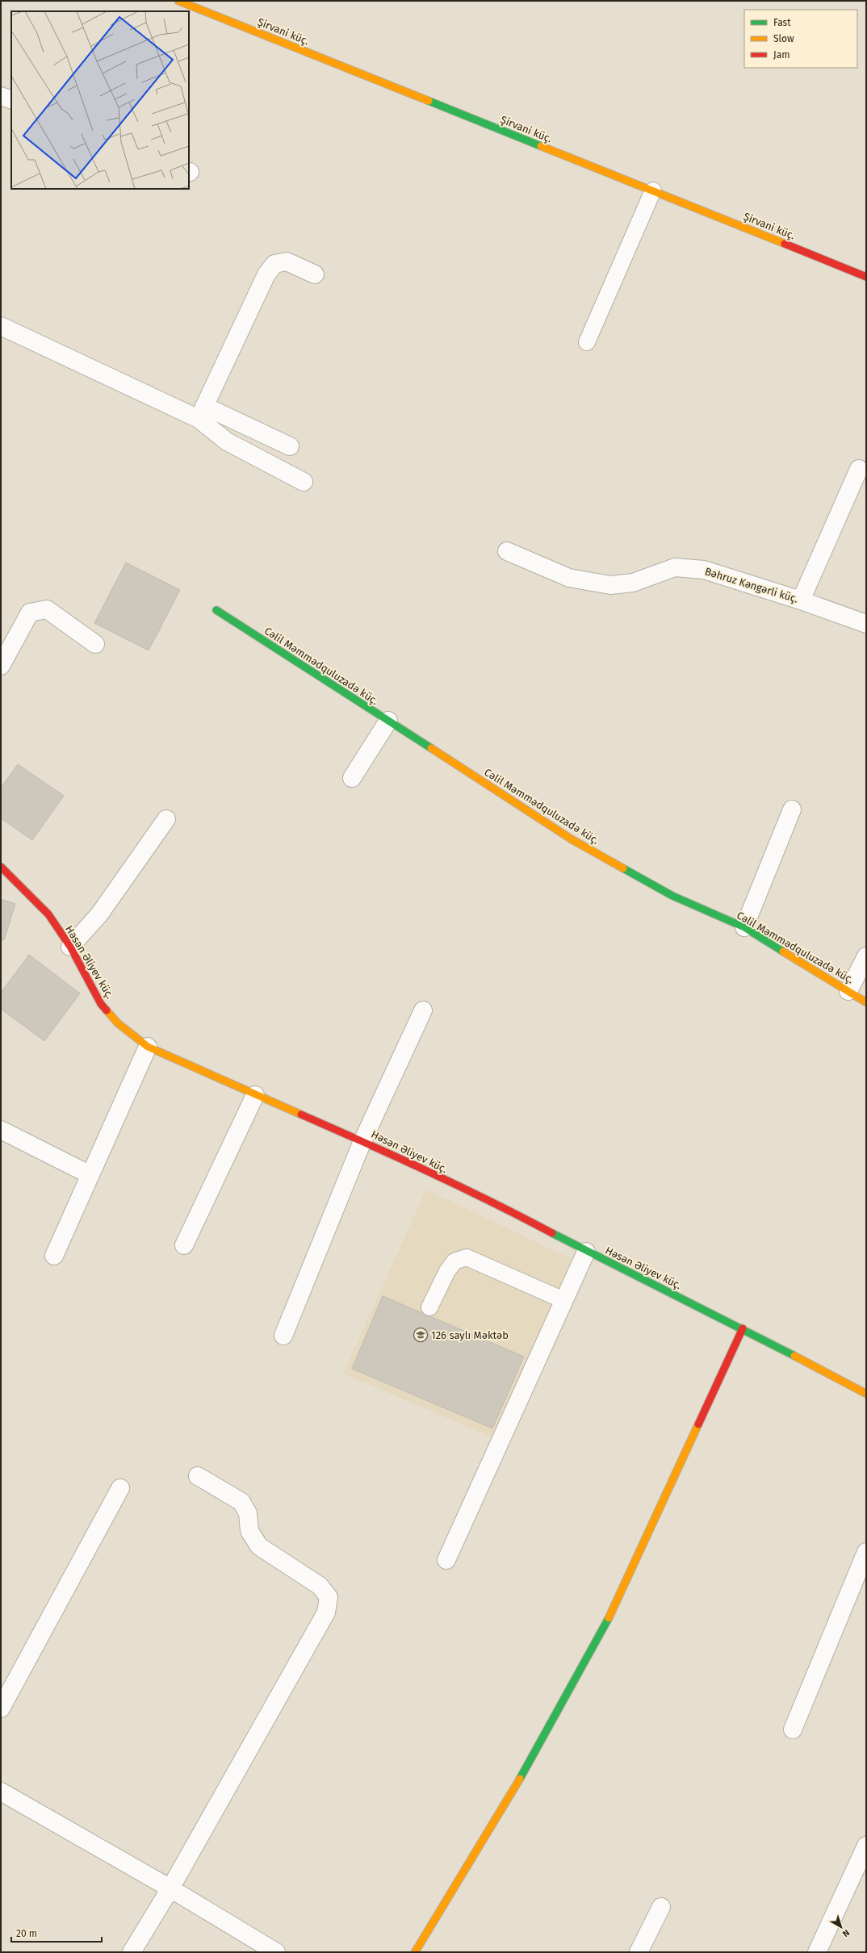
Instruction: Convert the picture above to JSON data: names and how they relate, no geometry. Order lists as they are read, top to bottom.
{
  "streets": {
    "street": [
      "Şirvani küç.",
      "Bəhruz Kəngərli küç.",
      "Cəlil Məmmədquluzadə küç.",
      "Həsən Əliyev küç."
    ]
  },
  "places": {
    "school or university": ["126 saylı Məktəb"]
  },
  "legend": ["Fast", "Slow", "Jam"],
  "scale_bar": "20 m",
  "north": "bottom right"
}
